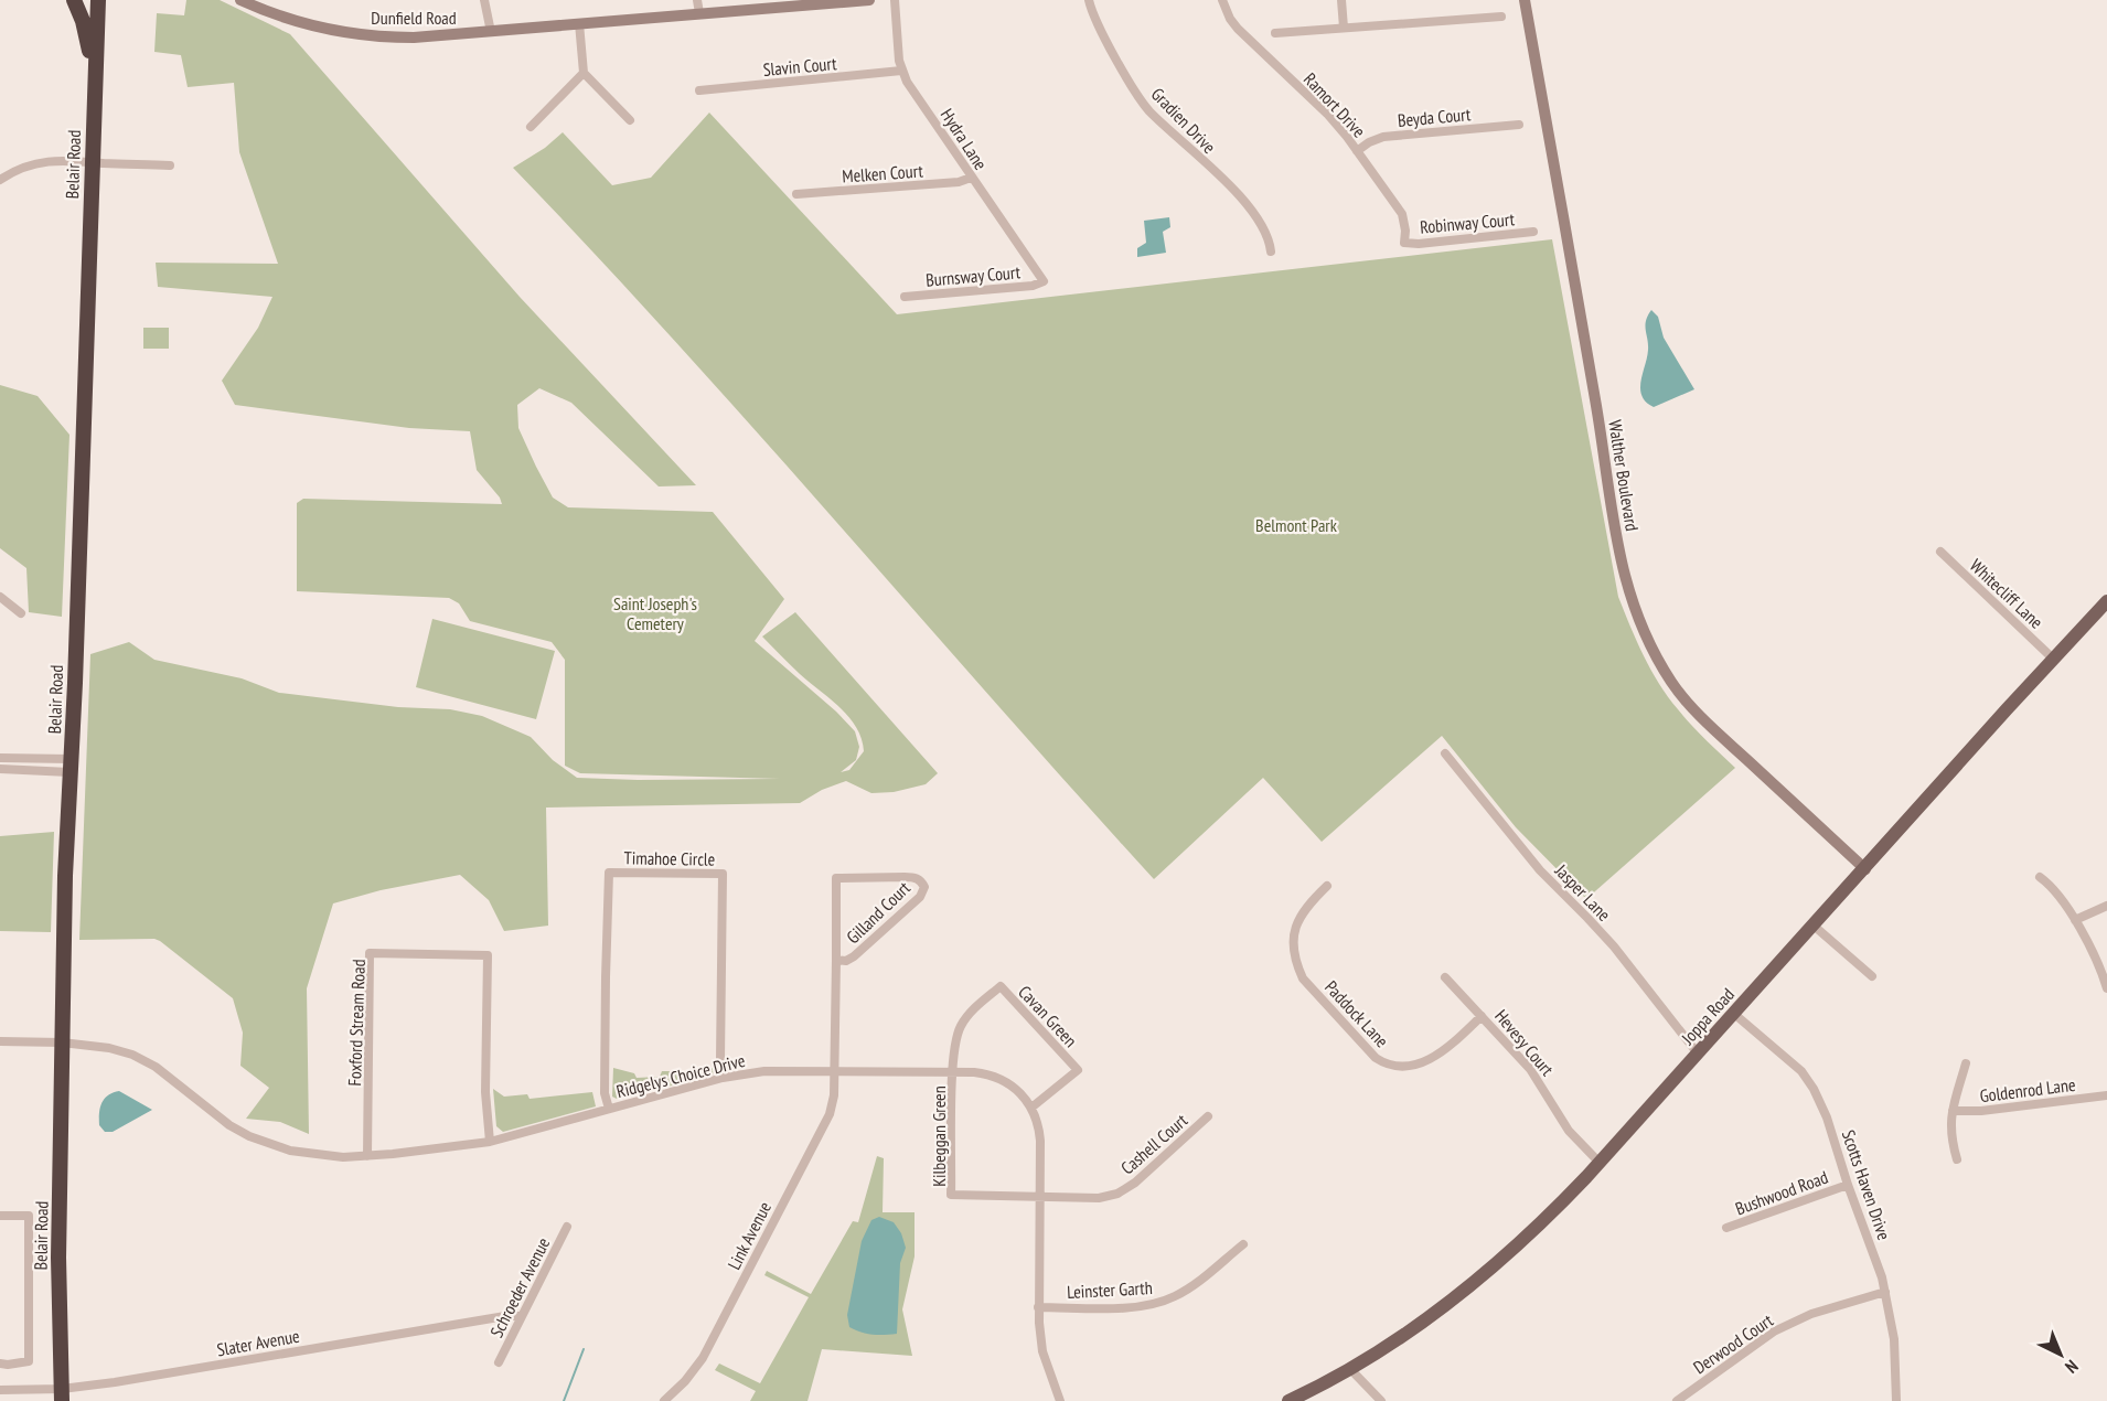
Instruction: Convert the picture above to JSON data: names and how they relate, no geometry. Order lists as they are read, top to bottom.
{
  "streets": {
    "highway": ["Belair Road"],
    "main road": ["Dunfield Road", "Walther Boulevard", "Joppa Road"],
    "street": [
      "Slavin Court",
      "Ramort Drive",
      "Beyda Court",
      "Gradien Drive",
      "Hydra Lane",
      "Melken Court",
      "Robinway Court",
      "Burnsway Court",
      "Whitecliff Lane",
      "Timahoe Circle",
      "Jasper Lane",
      "Gilland Court",
      "Paddock Lane",
      "Cavan Green",
      "Foxford Stream Road",
      "Hevesy Court",
      "Ridgelys Choice Drive",
      "Goldenrod Lane",
      "Kilbeggan Green",
      "Cashell Court",
      "Scotts Haven Drive",
      "Bushwood Road",
      "Link Avenue",
      "Schroeder Avenue",
      "Leinster Garth",
      "Slater Avenue",
      "Derwood Court"
    ]
  },
  "crossings": [
    ["Slavin Court", "Hydra Lane"],
    ["Ramort Drive", "Beyda Court"],
    ["Ramort Drive", "Robinway Court"],
    ["Hydra Lane", "Melken Court"],
    ["Hydra Lane", "Burnsway Court"],
    ["Belair Road", "Ridgelys Choice Drive"],
    ["Belair Road", "Slater Avenue"],
    ["Walther Boulevard", "Joppa Road"],
    ["Whitecliff Lane", "Joppa Road"],
    ["Timahoe Circle", "Ridgelys Choice Drive"],
    ["Jasper Lane", "Joppa Road"],
    ["Gilland Court", "Ridgelys Choice Drive"],
    ["Gilland Court", "Link Avenue"],
    ["Paddock Lane", "Hevesy Court"],
    ["Cavan Green", "Ridgelys Choice Drive"],
    ["Cavan Green", "Kilbeggan Green"],
    ["Joppa Road", "Hevesy Court"],
    ["Joppa Road", "Scotts Haven Drive"],
    ["Foxford Stream Road", "Ridgelys Choice Drive"],
    ["Ridgelys Choice Drive", "Kilbeggan Green"],
    ["Ridgelys Choice Drive", "Cashell Court"],
    ["Ridgelys Choice Drive", "Link Avenue"],
    ["Ridgelys Choice Drive", "Leinster Garth"],
    ["Kilbeggan Green", "Cashell Court"],
    ["Scotts Haven Drive", "Bushwood Road"],
    ["Scotts Haven Drive", "Derwood Court"],
    ["Schroeder Avenue", "Slater Avenue"]
  ],
  "parks": ["Belmont Park", "Saint Joseph's Cemetery"],
  "north": "bottom right"
}
